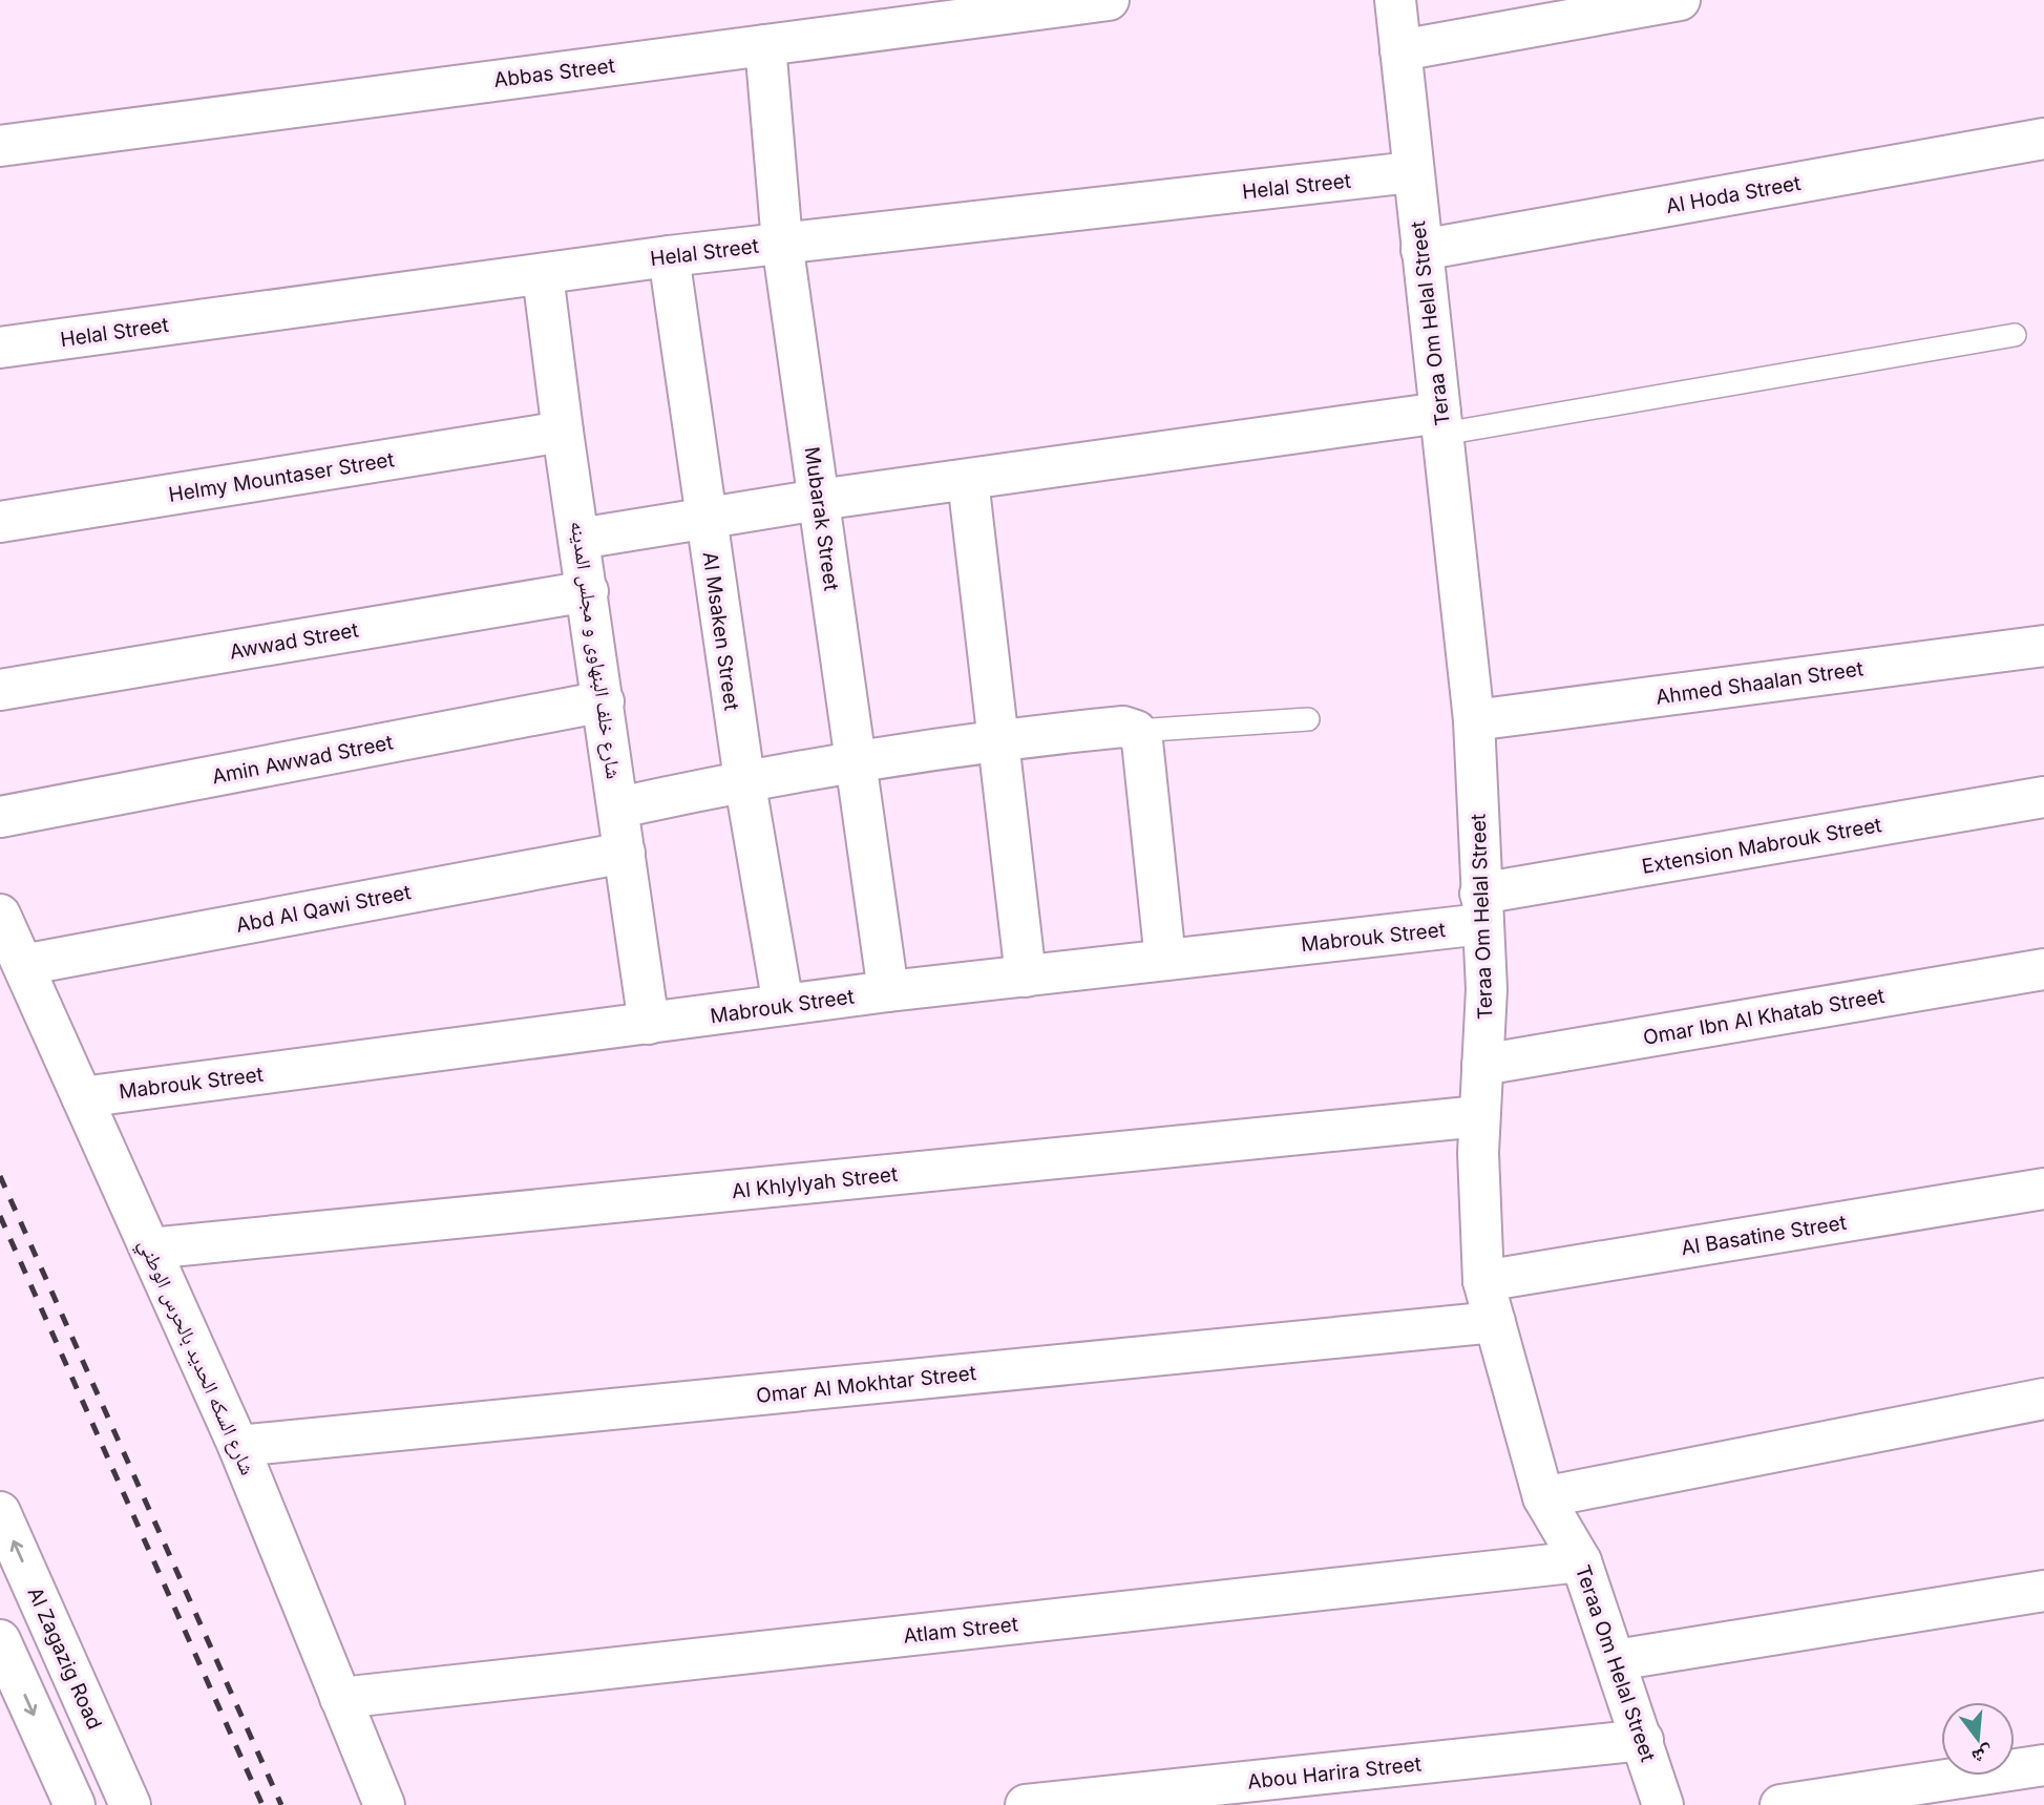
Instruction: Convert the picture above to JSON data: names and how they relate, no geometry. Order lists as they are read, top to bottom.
{
  "streets": {
    "street": [
      "Abbas Street",
      "Helal Street",
      "Al Hoda Street",
      "Teraa Om Helal Street",
      "Helmy Mountaser Street",
      "Mubarak Street",
      "Al Msaken Street",
      "Awwad Street",
      "شارع خلف البنهاوى و مجلس المدينه",
      "Ahmed Shaalan Street",
      "Amin Awwad Street",
      "Extension Mabrouk Street",
      "Abd Al Qawi Street",
      "Mabrouk Street",
      "Omar Ibn Al Khatab Street",
      "Al Khlylyah Street",
      "Al Basatine Street",
      "شارع السكه الحديد بالحرس الوطني",
      "Omar Al Mokhtar Street",
      "Atlam Street",
      "Al Zagazig Road",
      "Abou Harira Street"
    ]
  },
  "crossings": [
    ["Abbas Street", "Mubarak Street"],
    ["Helal Street", "Teraa Om Helal Street"],
    ["Helal Street", "Mubarak Street"],
    ["Helal Street", "Al Msaken Street"],
    ["Helal Street", "شارع خلف البنهاوى و مجلس المدينه"],
    ["Al Hoda Street", "Teraa Om Helal Street"],
    ["Teraa Om Helal Street", "Ahmed Shaalan Street"],
    ["Teraa Om Helal Street", "Extension Mabrouk Street"],
    ["Teraa Om Helal Street", "Mabrouk Street"],
    ["Teraa Om Helal Street", "Omar Ibn Al Khatab Street"],
    ["Teraa Om Helal Street", "Al Khlylyah Street"],
    ["Teraa Om Helal Street", "Al Basatine Street"],
    ["Teraa Om Helal Street", "Omar Al Mokhtar Street"],
    ["Teraa Om Helal Street", "Atlam Street"],
    ["Teraa Om Helal Street", "Abou Harira Street"],
    ["Helmy Mountaser Street", "شارع خلف البنهاوى و مجلس المدينه"],
    ["Mubarak Street", "Mabrouk Street"],
    ["Al Msaken Street", "Mabrouk Street"],
    ["Awwad Street", "شارع خلف البنهاوى و مجلس المدينه"],
    ["شارع خلف البنهاوى و مجلس المدينه", "Amin Awwad Street"],
    ["شارع خلف البنهاوى و مجلس المدينه", "Abd Al Qawi Street"],
    ["شارع خلف البنهاوى و مجلس المدينه", "Mabrouk Street"],
    ["Extension Mabrouk Street", "Mabrouk Street"],
    ["Abd Al Qawi Street", "شارع السكه الحديد بالحرس الوطني"],
    ["Mabrouk Street", "شارع السكه الحديد بالحرس الوطني"],
    ["Al Khlylyah Street", "شارع السكه الحديد بالحرس الوطني"],
    ["شارع السكه الحديد بالحرس الوطني", "Omar Al Mokhtar Street"],
    ["شارع السكه الحديد بالحرس الوطني", "Atlam Street"]
  ],
  "north": "bottom"
}
